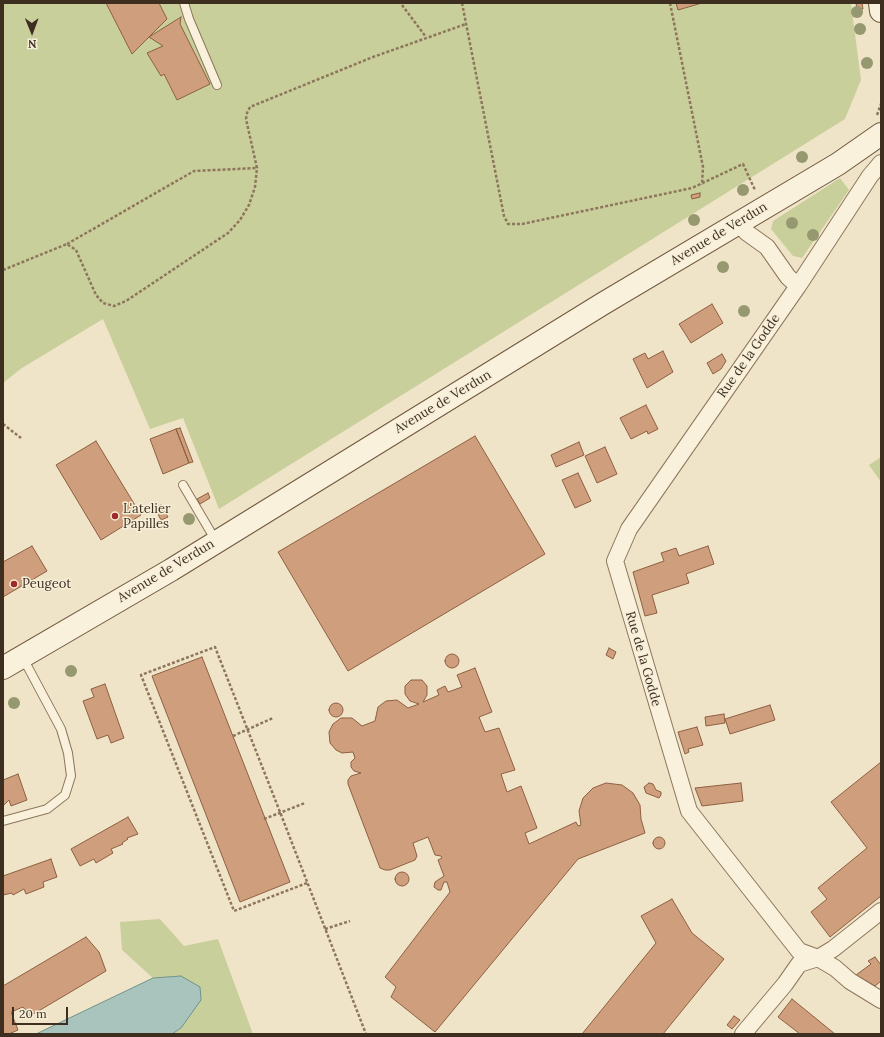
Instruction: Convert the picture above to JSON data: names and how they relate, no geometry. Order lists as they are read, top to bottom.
{
  "streets": {
    "main road": ["Avenue de Verdun"],
    "street": ["Rue de la Godde"]
  },
  "places": ["L'atelier Papilles", "Peugeot"],
  "scale_bar": "20 m",
  "north": "bottom"
}
